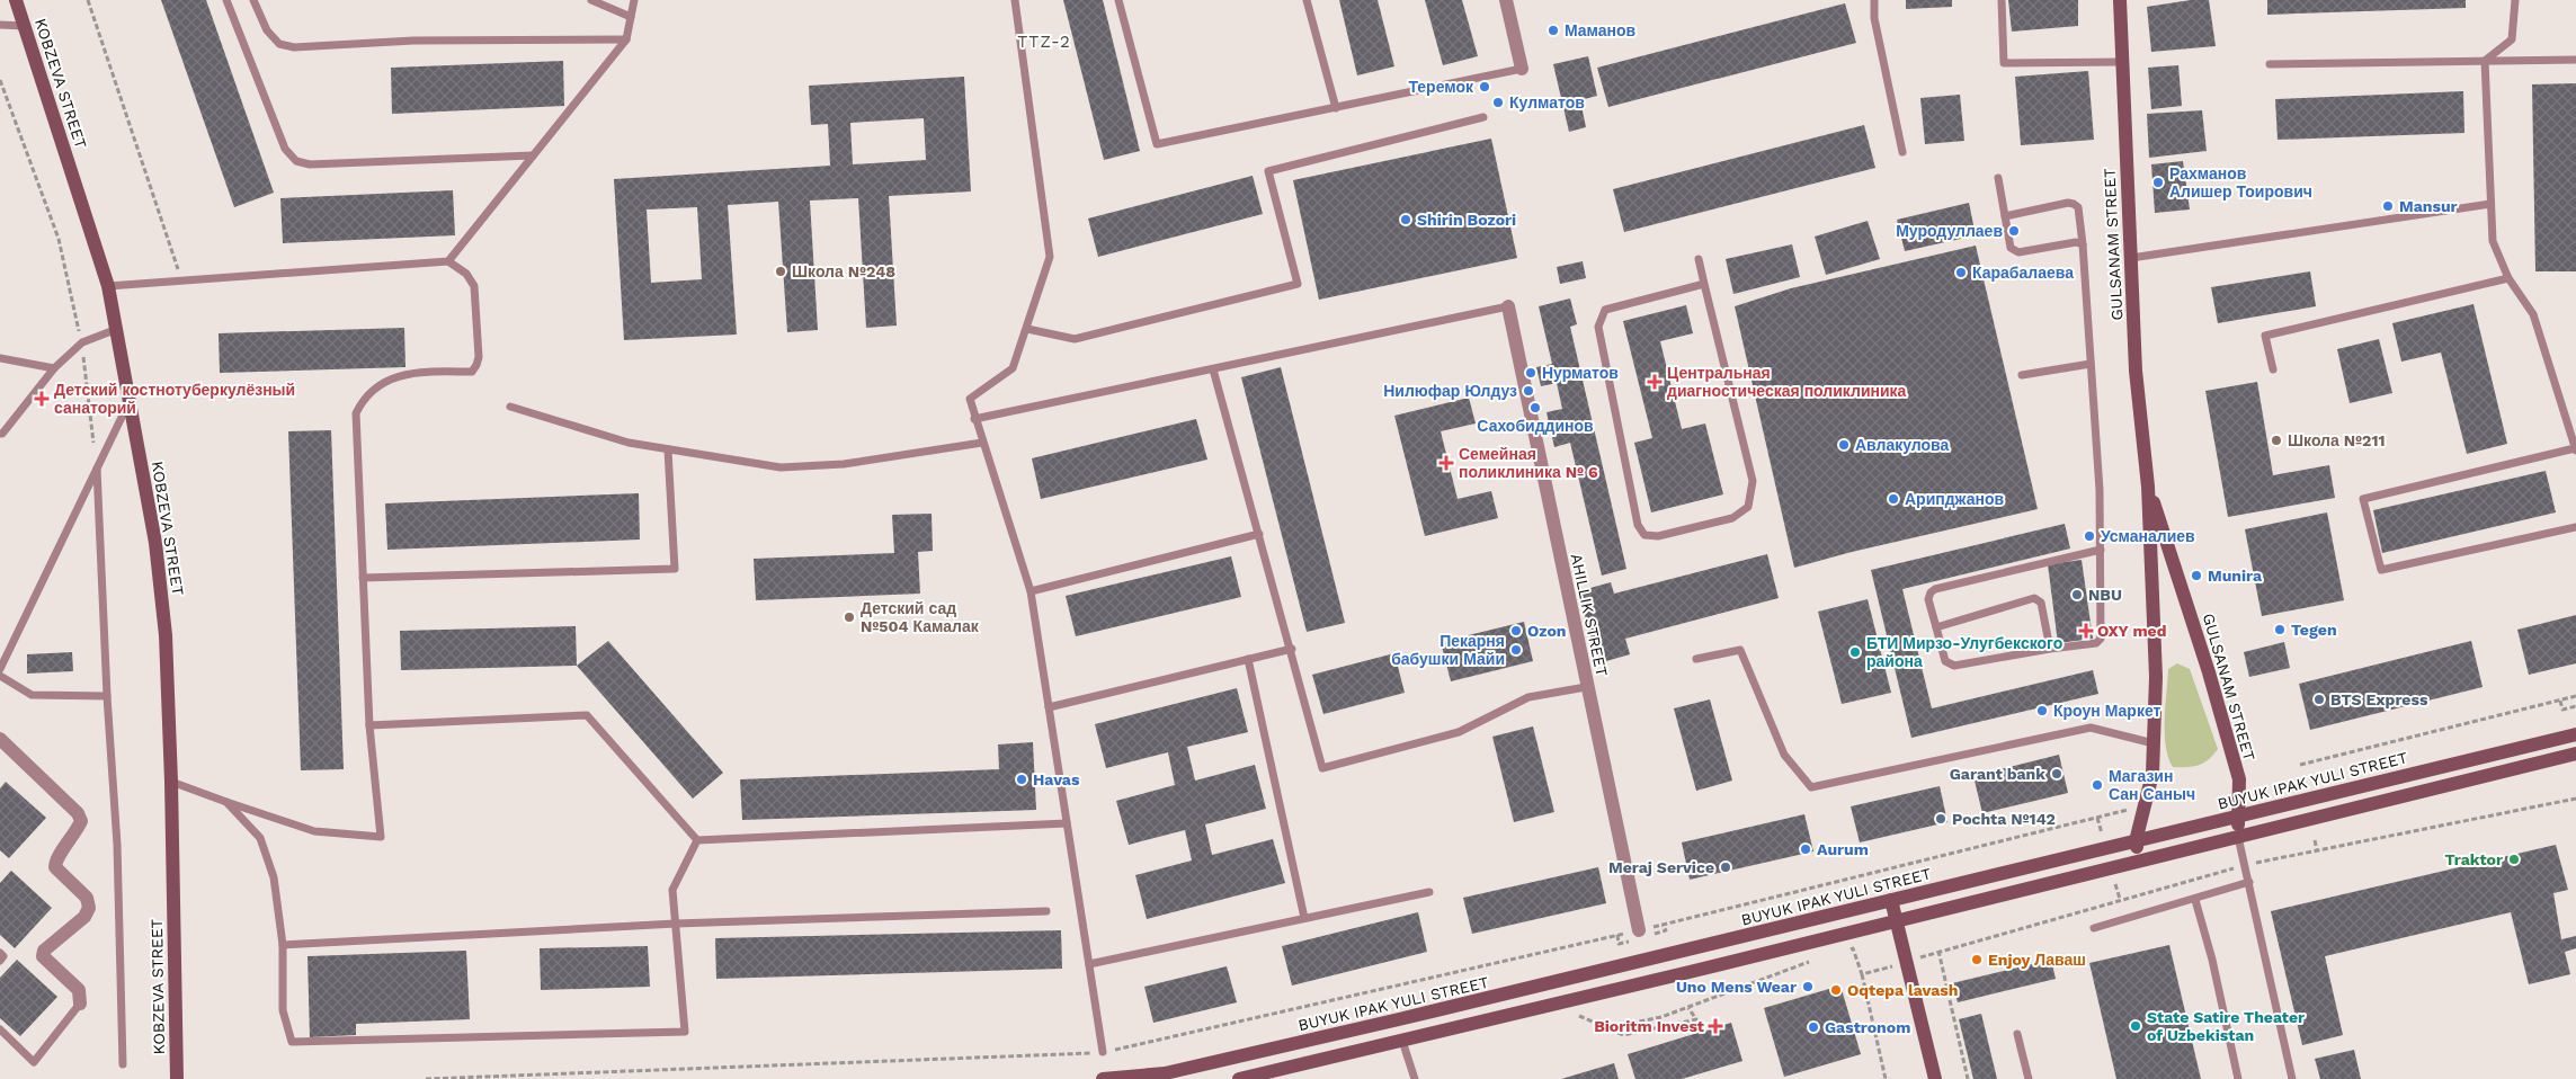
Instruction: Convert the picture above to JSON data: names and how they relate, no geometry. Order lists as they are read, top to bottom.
{
  "streets": {
    "main road": ["KOBZEVA STREET", "GULSANAM STREET", "BUYUK IPAK YULI STREET"],
    "street": ["AHILLIK STREET"]
  },
  "crossings": [
    ["GULSANAM STREET", "BUYUK IPAK YULI STREET"]
  ],
  "districts": ["TTZ-2"],
  "places": {
    "other": [
      "Маманов",
      "Теремок",
      "Кулматов",
      "Рахманов Алишер Тоирович",
      "Mansur",
      "Shirin Bozori",
      "Муродуллаев",
      "Школа №248",
      "Карабалаева",
      "Нурматов",
      "Нилюфар Юлдуз",
      "Сахобиддинов",
      "Школа №211",
      "Авлакулова",
      "Арипджанов",
      "Усманалиев",
      "Munira",
      "NBU",
      "Детский сад №504 Камалак",
      "Tegen",
      "Ozon",
      "Пекарня бабушки Майи",
      "БТИ Мирзо-Улугбекского района",
      "BTS Express",
      "Кроун Маркет",
      "Garant bank",
      "Havas",
      "Магазин Сан Саныч",
      "Pochta №142",
      "Aurum",
      "Traktor",
      "Meraj Service",
      "Enjoy Лаваш",
      "Uno Mens Wear",
      "Oqtepa lavash",
      "State Satire Theater of Uzbekistan",
      "Gastronom"
    ],
    "health": [
      "Центральная диагностическая поликлиника",
      "Детский костнотуберкулёзный санаторий",
      "Семейная поликлиника № 6",
      "OXY med",
      "Bioritm Invest"
    ]
  }
}
